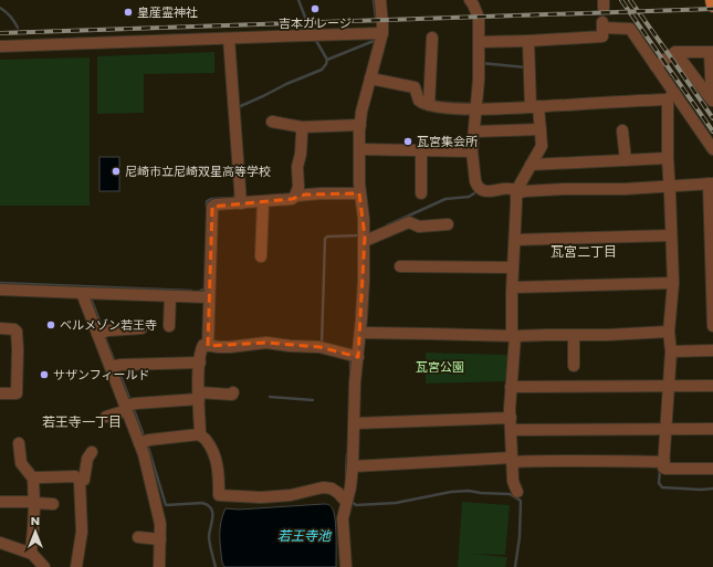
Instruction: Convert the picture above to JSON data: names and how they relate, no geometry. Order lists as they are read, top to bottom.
{
  "districts": ["瓦宮二丁目", "若王寺一丁目"],
  "water": ["若王寺池"],
  "parks": ["瓦宮公園"],
  "places": [
    "吉本ガレージ",
    "皇産霊神社",
    "瓦宮集会所",
    "尼崎市立尼崎双星高等学校",
    "ベルメゾン若王寺",
    "サザンフィールド"
  ],
  "north": "top"
}
